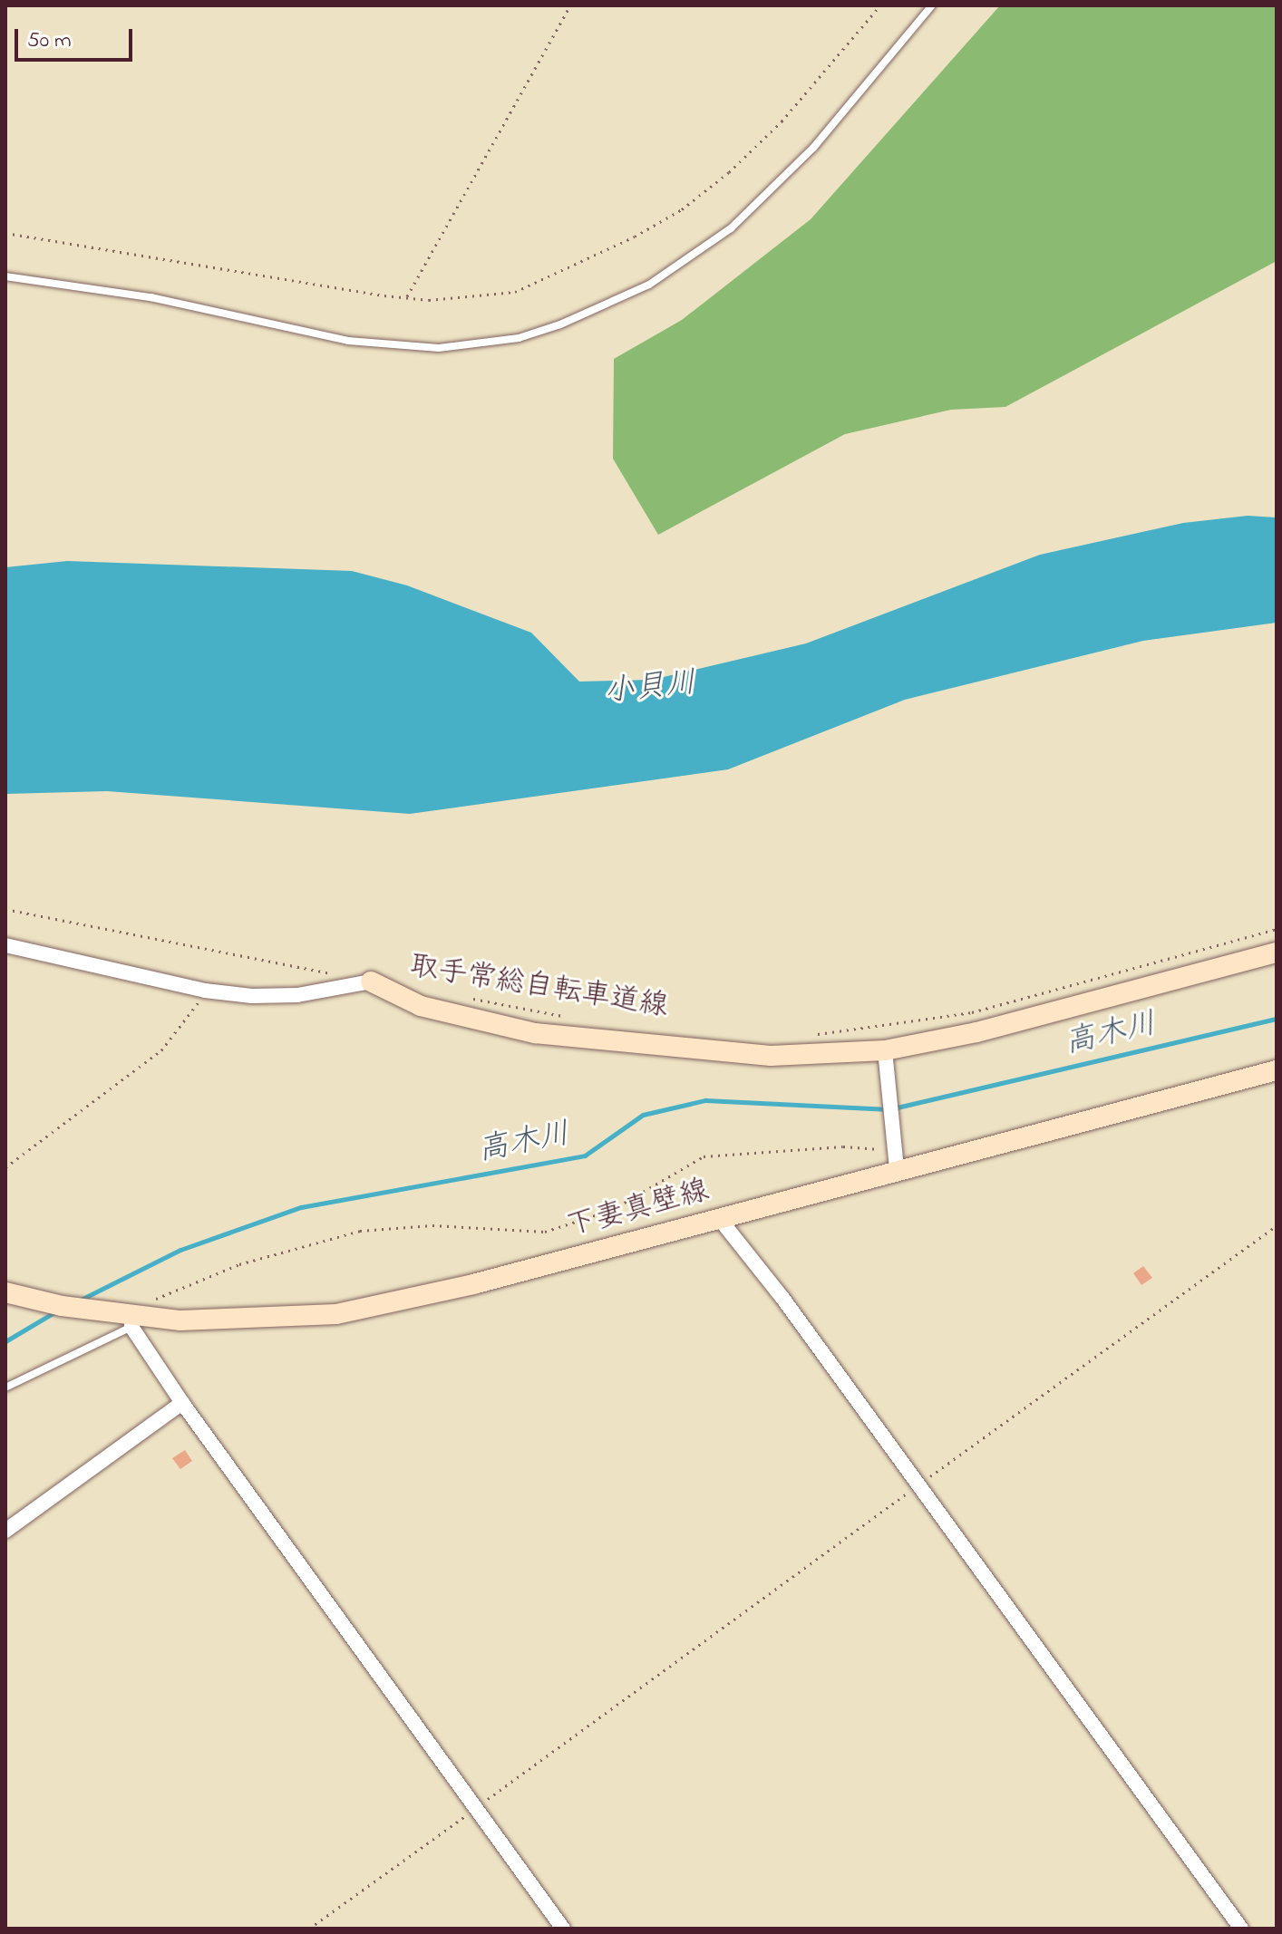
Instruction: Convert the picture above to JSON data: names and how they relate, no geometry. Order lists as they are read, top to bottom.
{
  "streets": {
    "main road": ["下妻真壁線"],
    "path": ["取手常総自転車道線"]
  },
  "water": ["小貝川", "高木川"],
  "scale_bar": "50 m"
}
